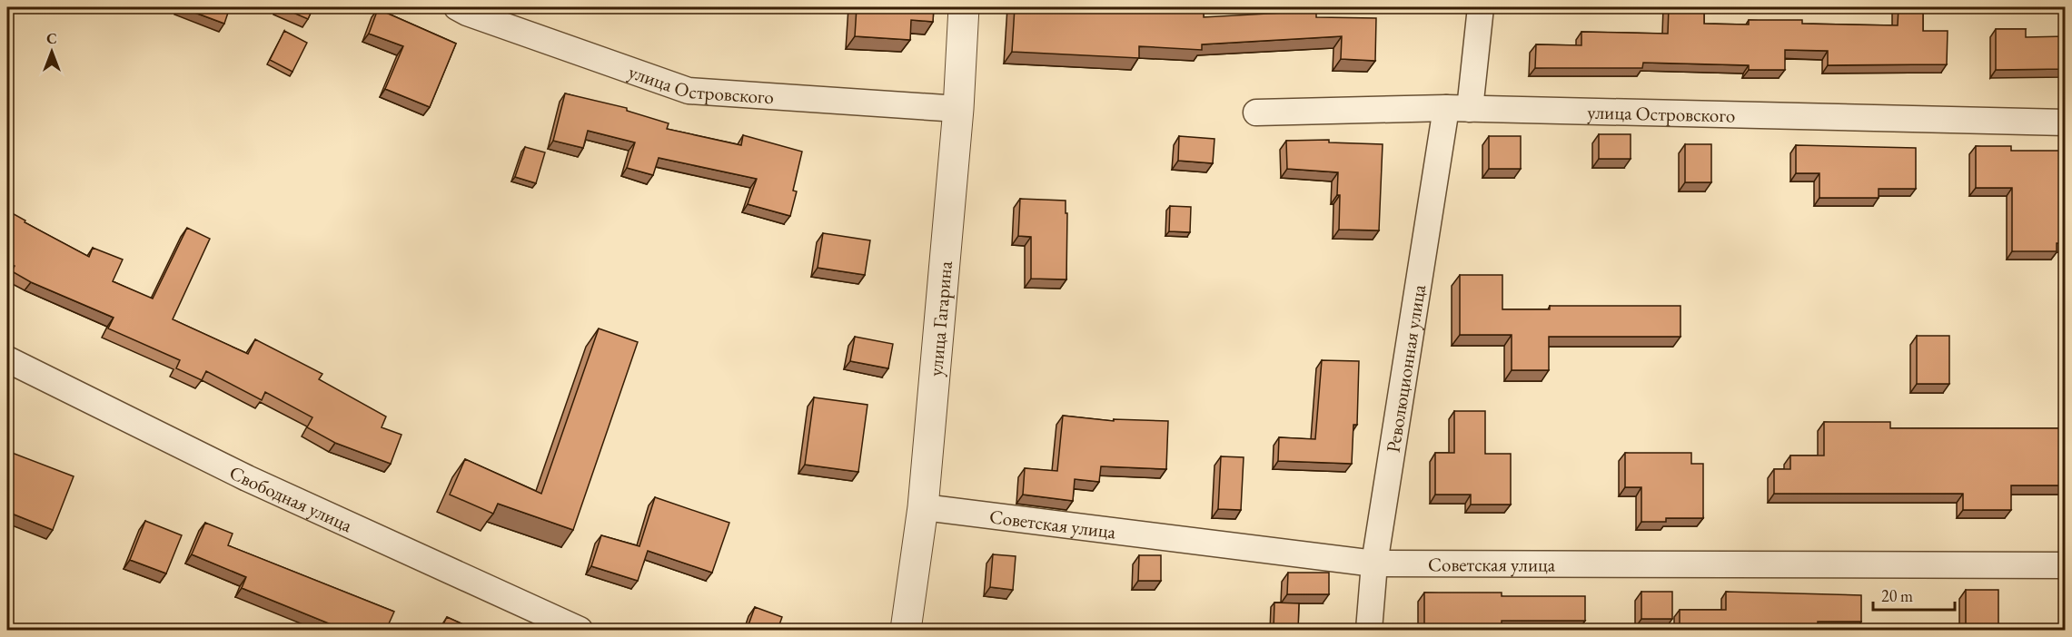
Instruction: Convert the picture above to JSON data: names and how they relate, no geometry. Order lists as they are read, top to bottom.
{
  "streets": {
    "street": [
      "улица Островского",
      "улица Гагарина",
      "Революционная улица",
      "Свободная улица",
      "Советская улица"
    ]
  },
  "crossings": [
    ["улица Островского", "улица Гагарина"],
    ["улица Островского", "Революционная улица"],
    ["улица Гагарина", "Советская улица"],
    ["Революционная улица", "Советская улица"]
  ],
  "scale_bar": "20 m",
  "north": "top"
}
